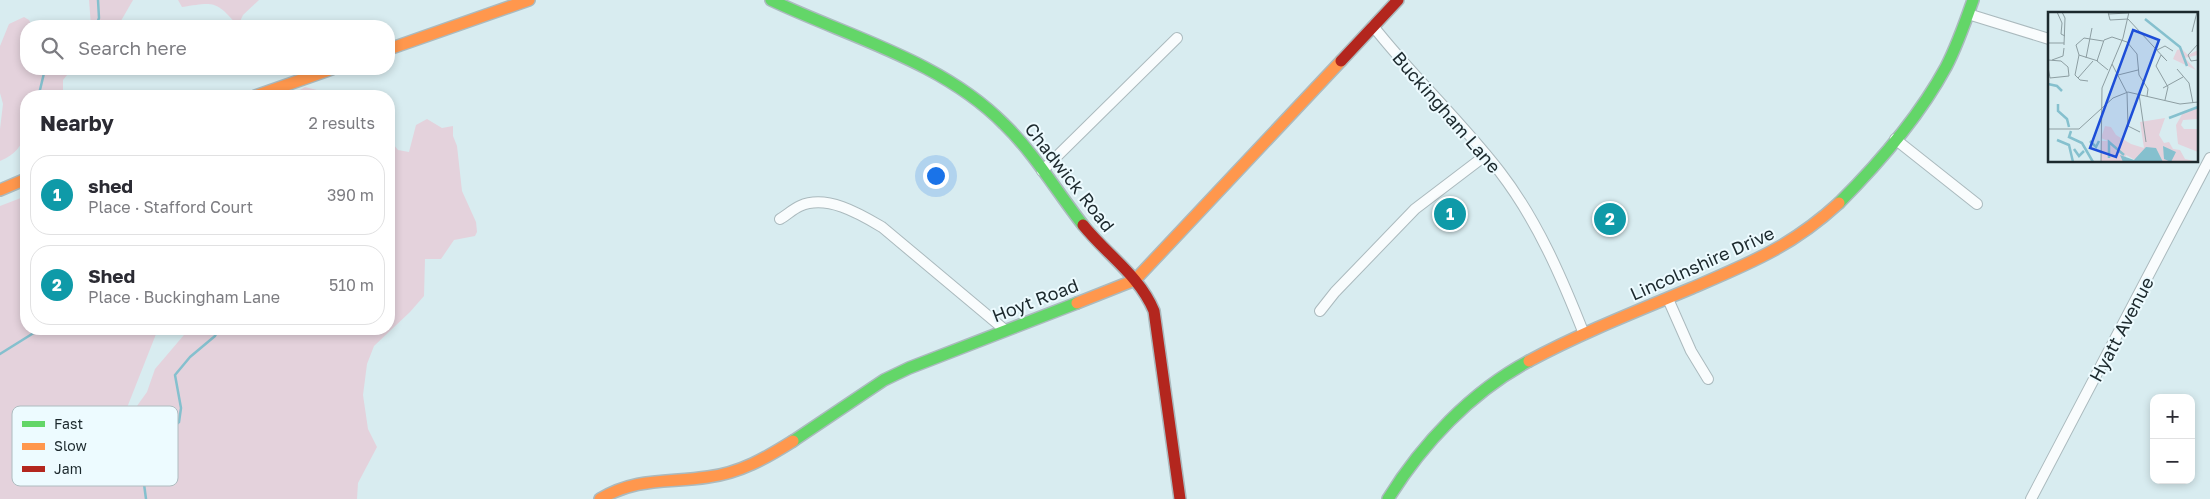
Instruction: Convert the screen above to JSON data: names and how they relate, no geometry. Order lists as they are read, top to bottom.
{
  "streets": {
    "street": [
      "Buckingham Lane",
      "Chadwick Road",
      "Lincolnshire Drive",
      "Hoyt Road",
      "Hyatt Avenue"
    ]
  },
  "crossings": [
    ["Buckingham Lane", "Lincolnshire Drive"],
    ["Buckingham Lane", "Hoyt Road"],
    ["Chadwick Road", "Hoyt Road"]
  ],
  "legend": ["Fast", "Slow", "Jam"],
  "page": {
    "search": "Search here",
    "heading": ["Nearby", "2 results"],
    "list": [
      {
        "mark": "1",
        "name": "shed",
        "note": "Place · Stafford Court",
        "value": "390 m"
      },
      {
        "mark": "2",
        "name": "Shed",
        "note": "Place · Buckingham Lane",
        "value": "510 m"
      }
    ],
    "pins": ["1", "2"],
    "map_buttons": ["+", "−"]
  }
}
